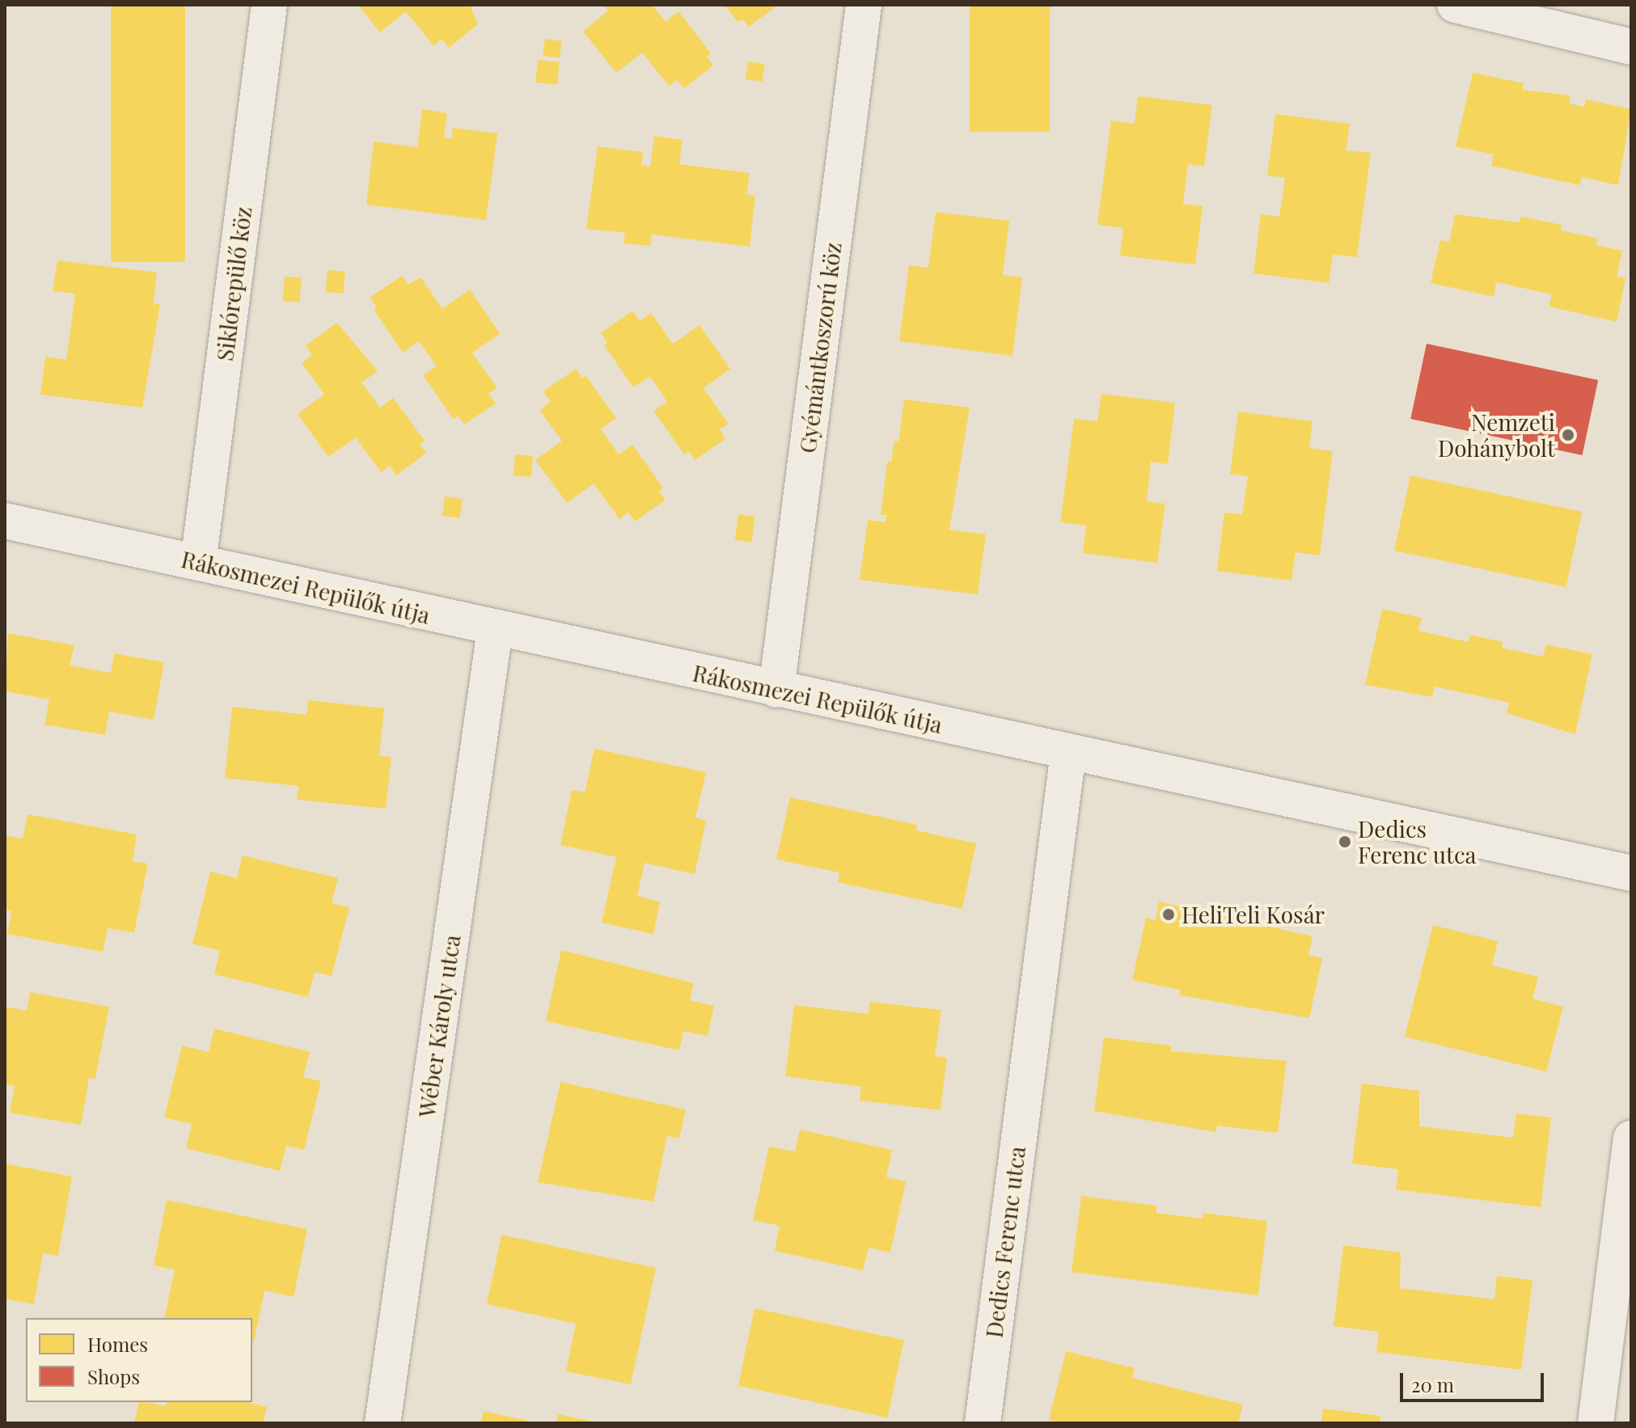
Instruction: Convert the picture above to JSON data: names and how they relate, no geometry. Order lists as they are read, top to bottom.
{
  "streets": {
    "street": [
      "Siklórepülő köz",
      "Gyémántkoszorú köz",
      "Rákosmezei Repülők útja",
      "Wéber Károly utca",
      "Dedics Ferenc utca"
    ]
  },
  "crossings": [
    ["Siklórepülő köz", "Rákosmezei Repülők útja"],
    ["Gyémántkoszorú köz", "Rákosmezei Repülők útja"],
    ["Rákosmezei Repülők útja", "Wéber Károly utca"],
    ["Rákosmezei Repülők útja", "Dedics Ferenc utca"]
  ],
  "places": ["Nemzeti Dohánybolt", "Dedics Ferenc utca", "HeliTeli Kosár"],
  "legend": ["Homes", "Shops"],
  "scale_bar": "20 m"
}
